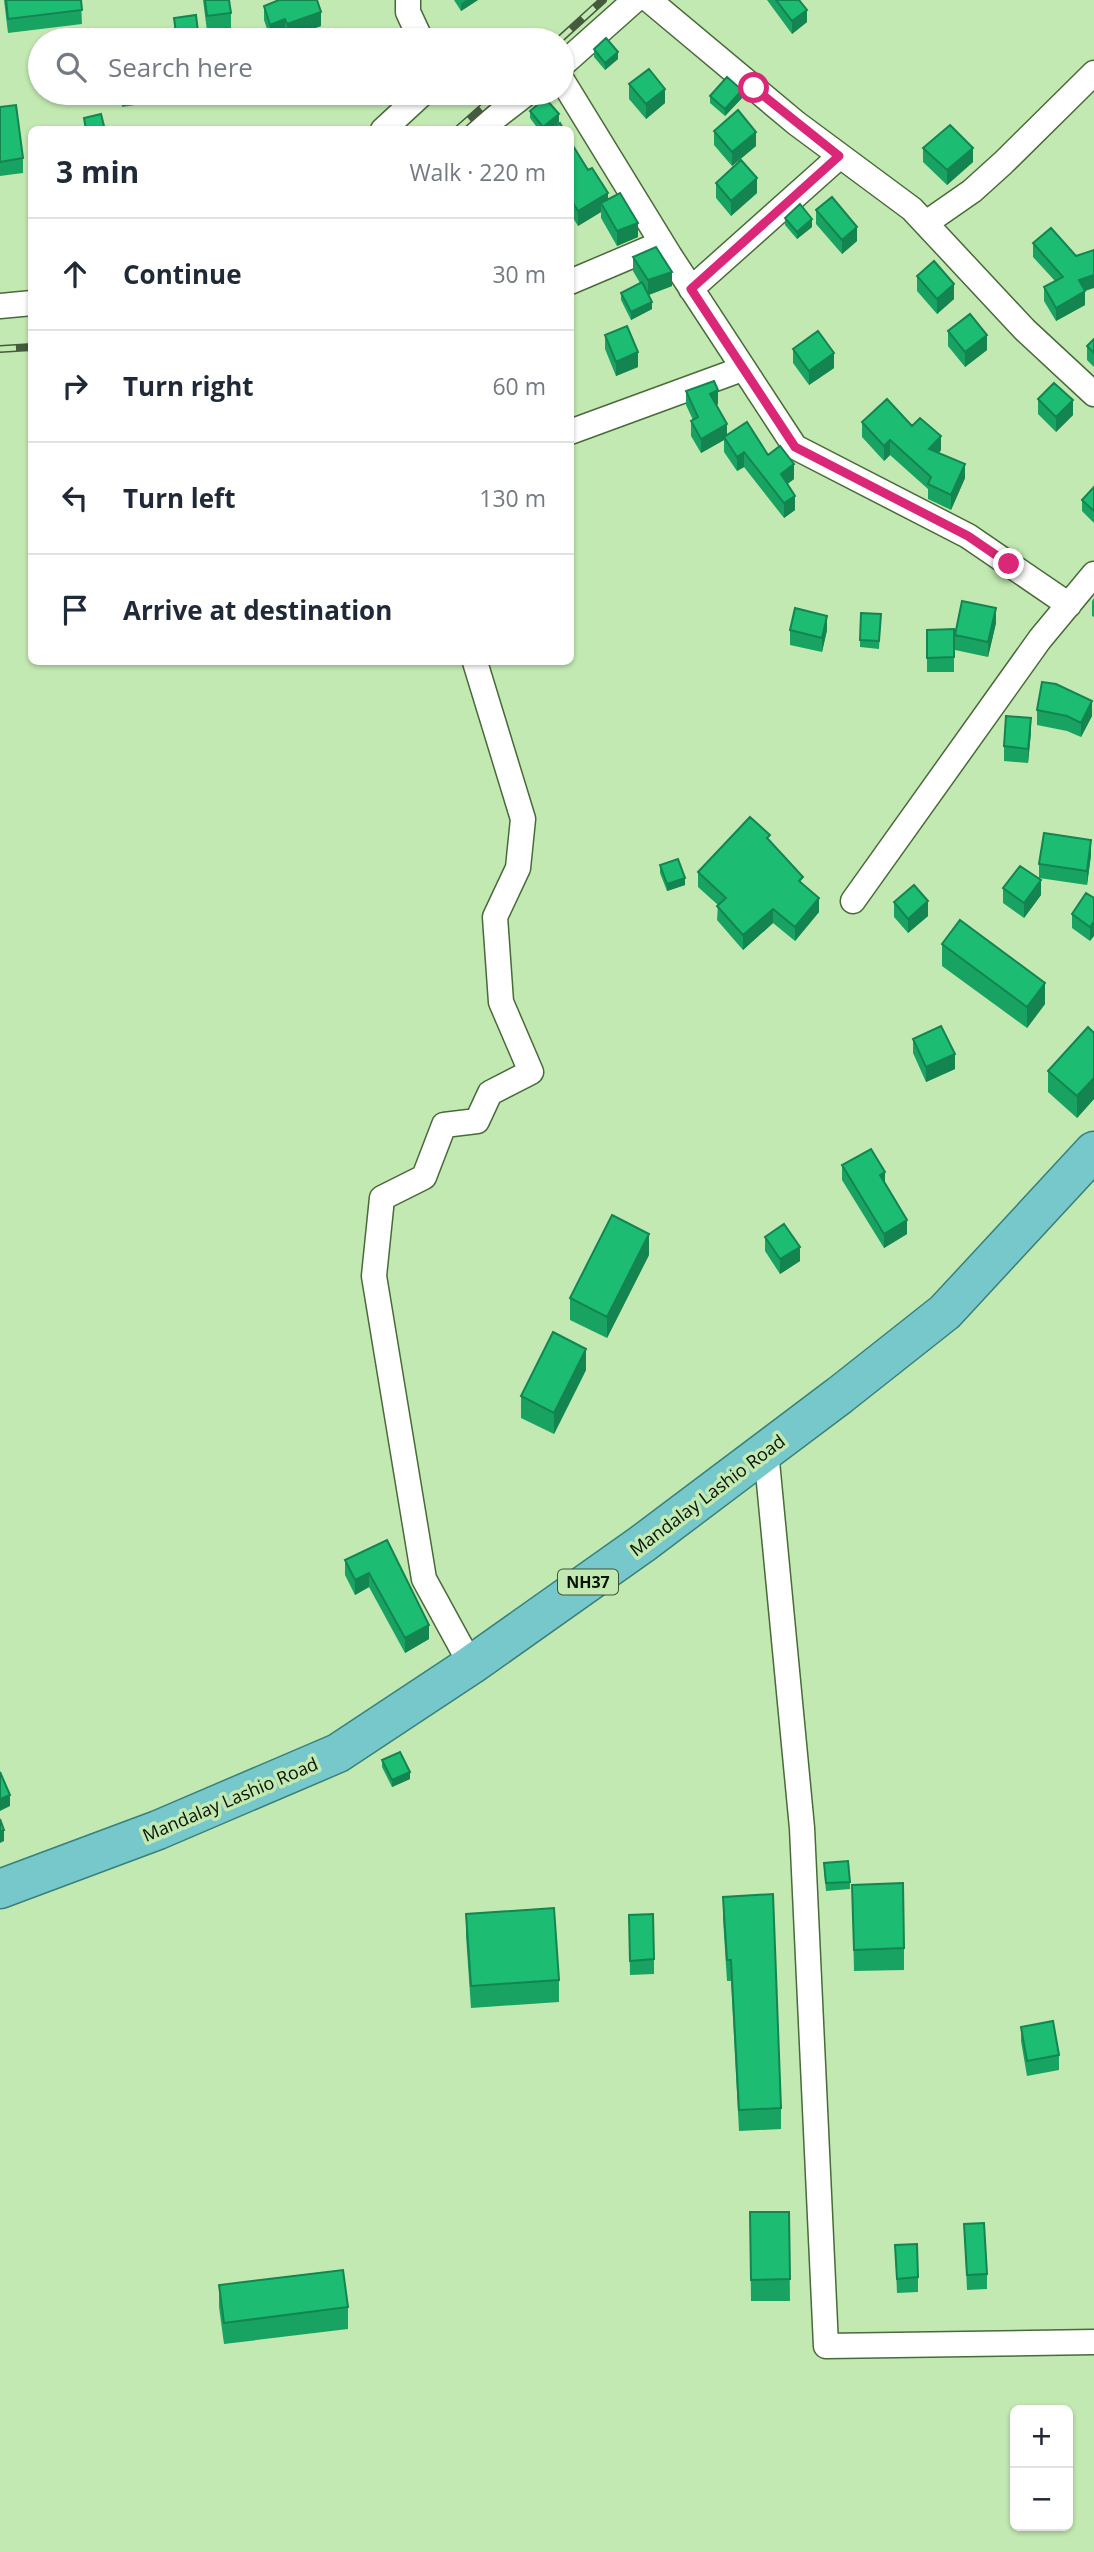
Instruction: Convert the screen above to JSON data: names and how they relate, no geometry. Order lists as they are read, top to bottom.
{
  "streets": {
    "highway": ["Mandalay Lashio Road", "NH37"]
  },
  "page": {
    "search": "Search here",
    "heading": ["3 min", "Walk · 220 m"],
    "list": [
      ["Continue", "30 m"],
      ["Turn right", "60 m"],
      ["Turn left", "130 m"],
      "Arrive at destination"
    ],
    "map_buttons": ["+", "−"]
  }
}
